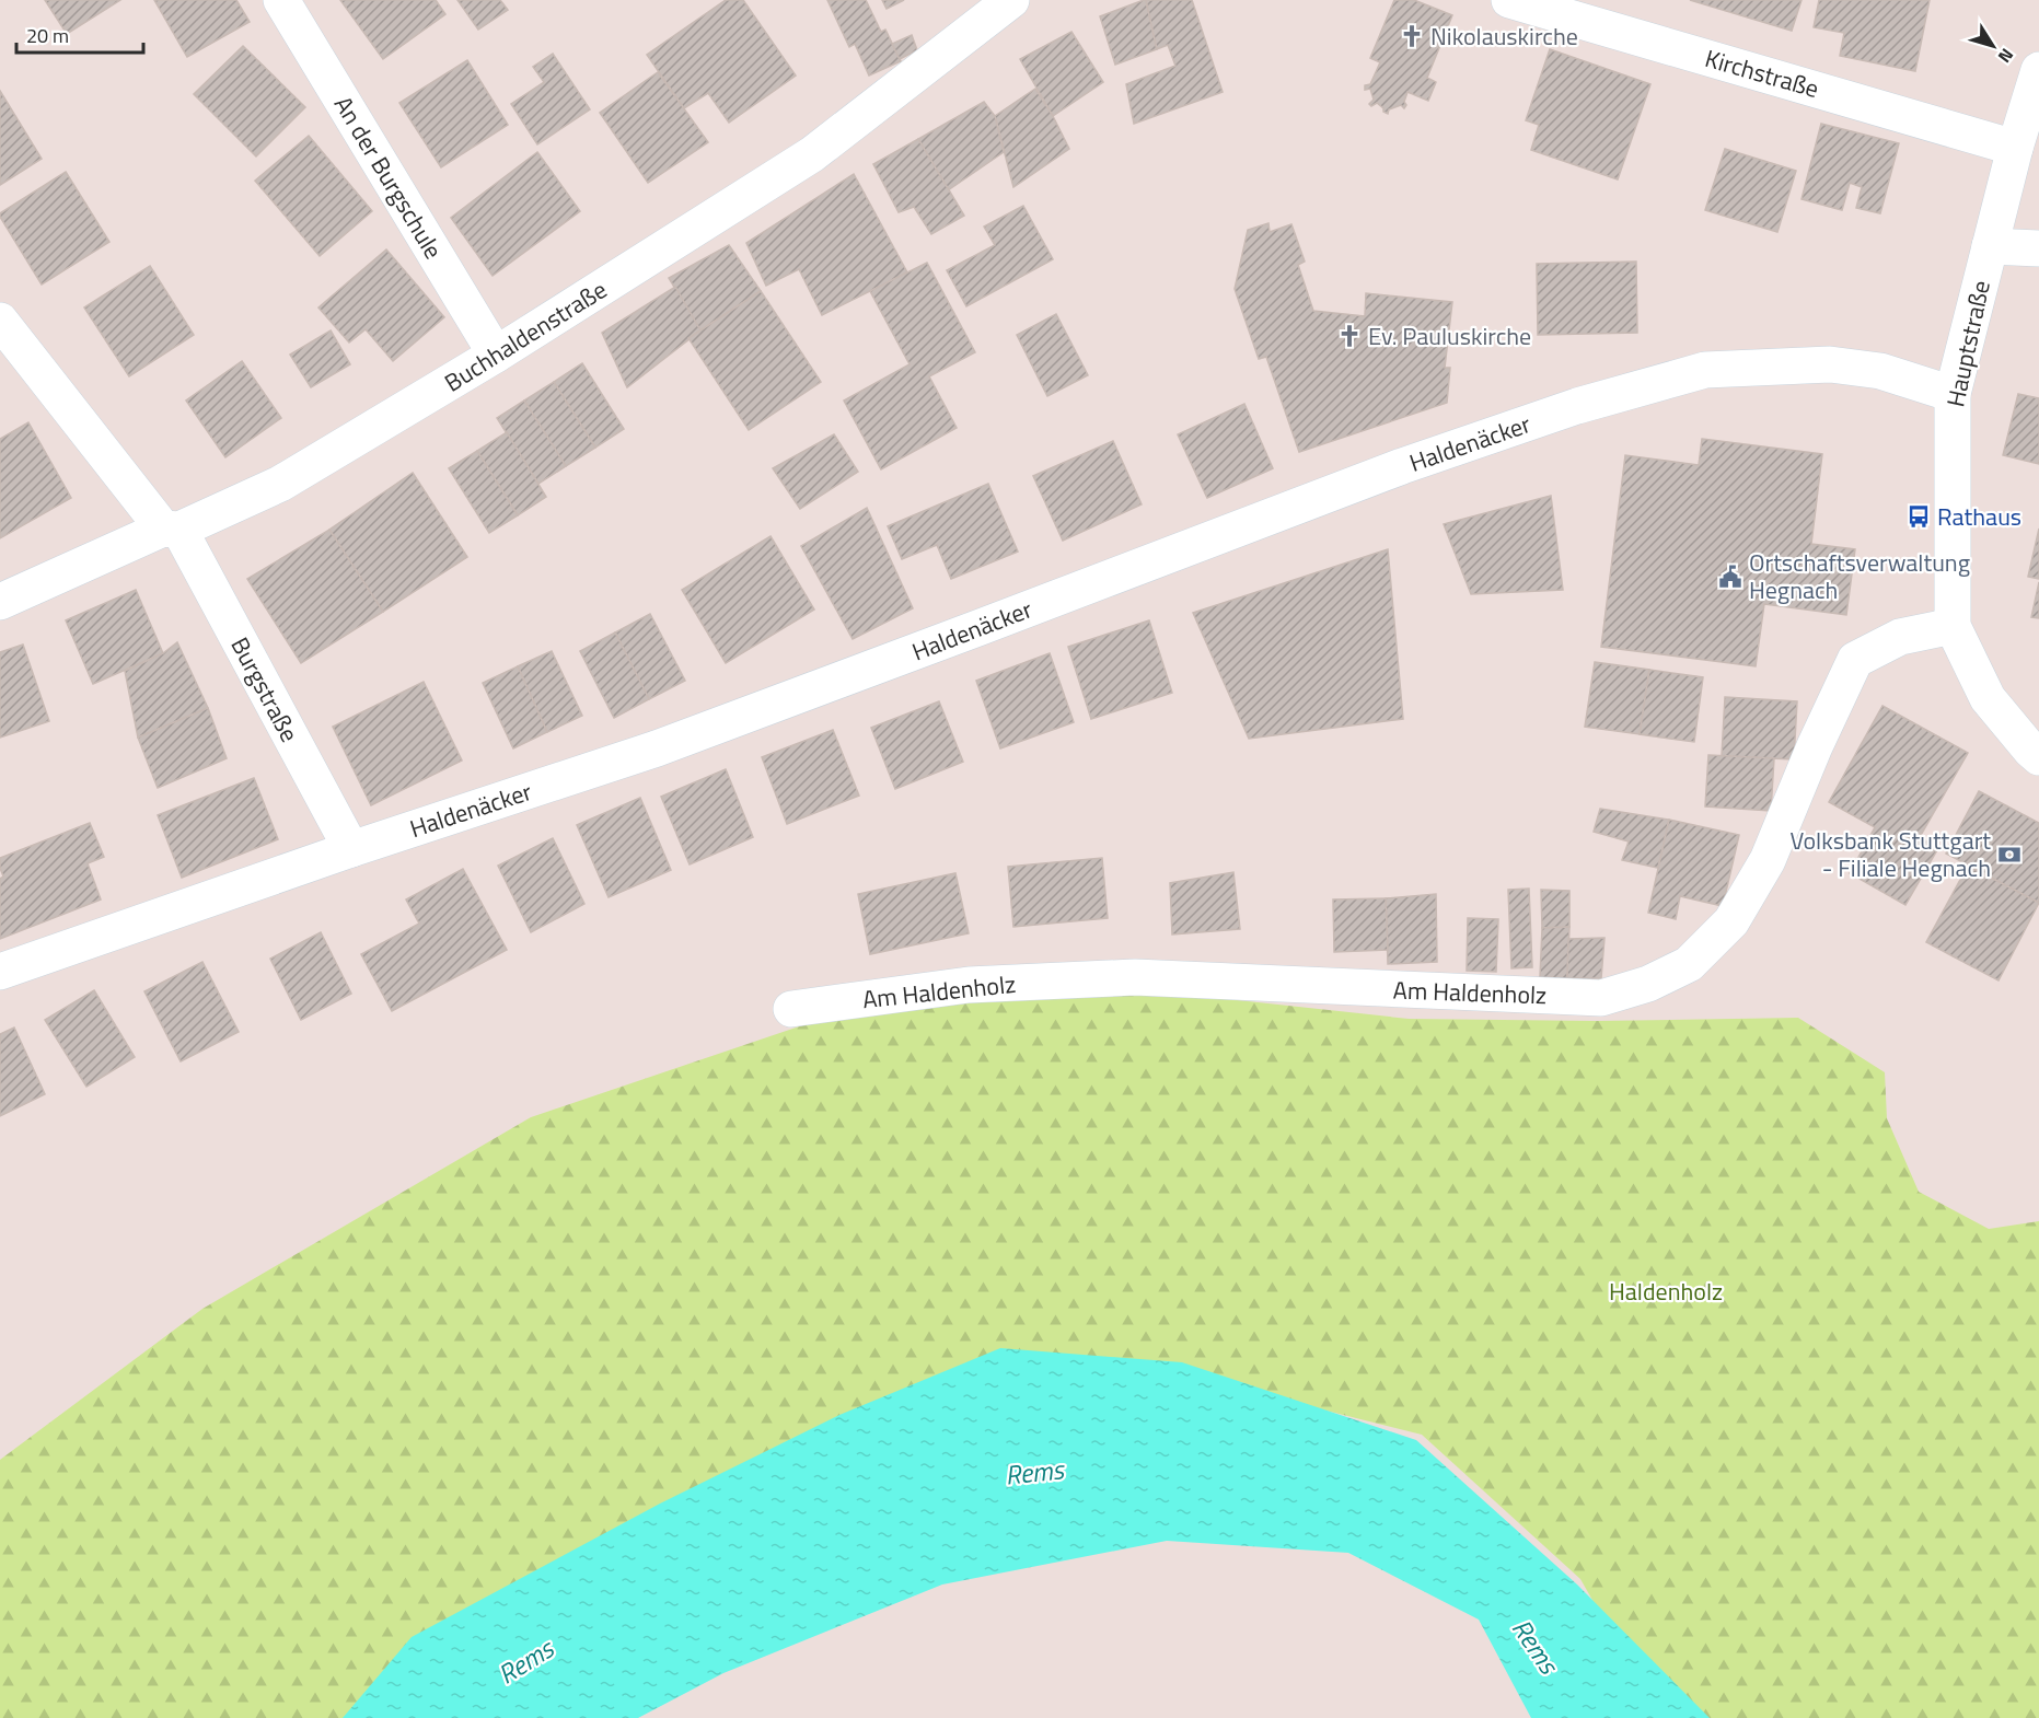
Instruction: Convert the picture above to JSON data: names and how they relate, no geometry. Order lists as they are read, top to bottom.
{
  "streets": {
    "street": [
      "Kirchstraße",
      "An der Burgschule",
      "Buchhaldenstraße",
      "Hauptstraße",
      "Haldenäcker",
      "Burgstraße",
      "Am Haldenholz"
    ]
  },
  "crossings": [
    ["Kirchstraße", "Hauptstraße"],
    ["An der Burgschule", "Buchhaldenstraße"],
    ["Buchhaldenstraße", "Burgstraße"],
    ["Hauptstraße", "Haldenäcker"],
    ["Hauptstraße", "Am Haldenholz"],
    ["Haldenäcker", "Burgstraße"]
  ],
  "water": ["Rems"],
  "parks": ["Haldenholz"],
  "places": {
    "church": ["Nikolauskirche", "Ev. Pauluskirche"],
    "bus stop": ["Rathaus"],
    "public building": ["Ortschaftsverwaltung Hegnach"],
    "bank": ["Volksbank Stuttgart - Filiale Hegnach"]
  },
  "scale_bar": "20 m",
  "north": "bottom right"
}
